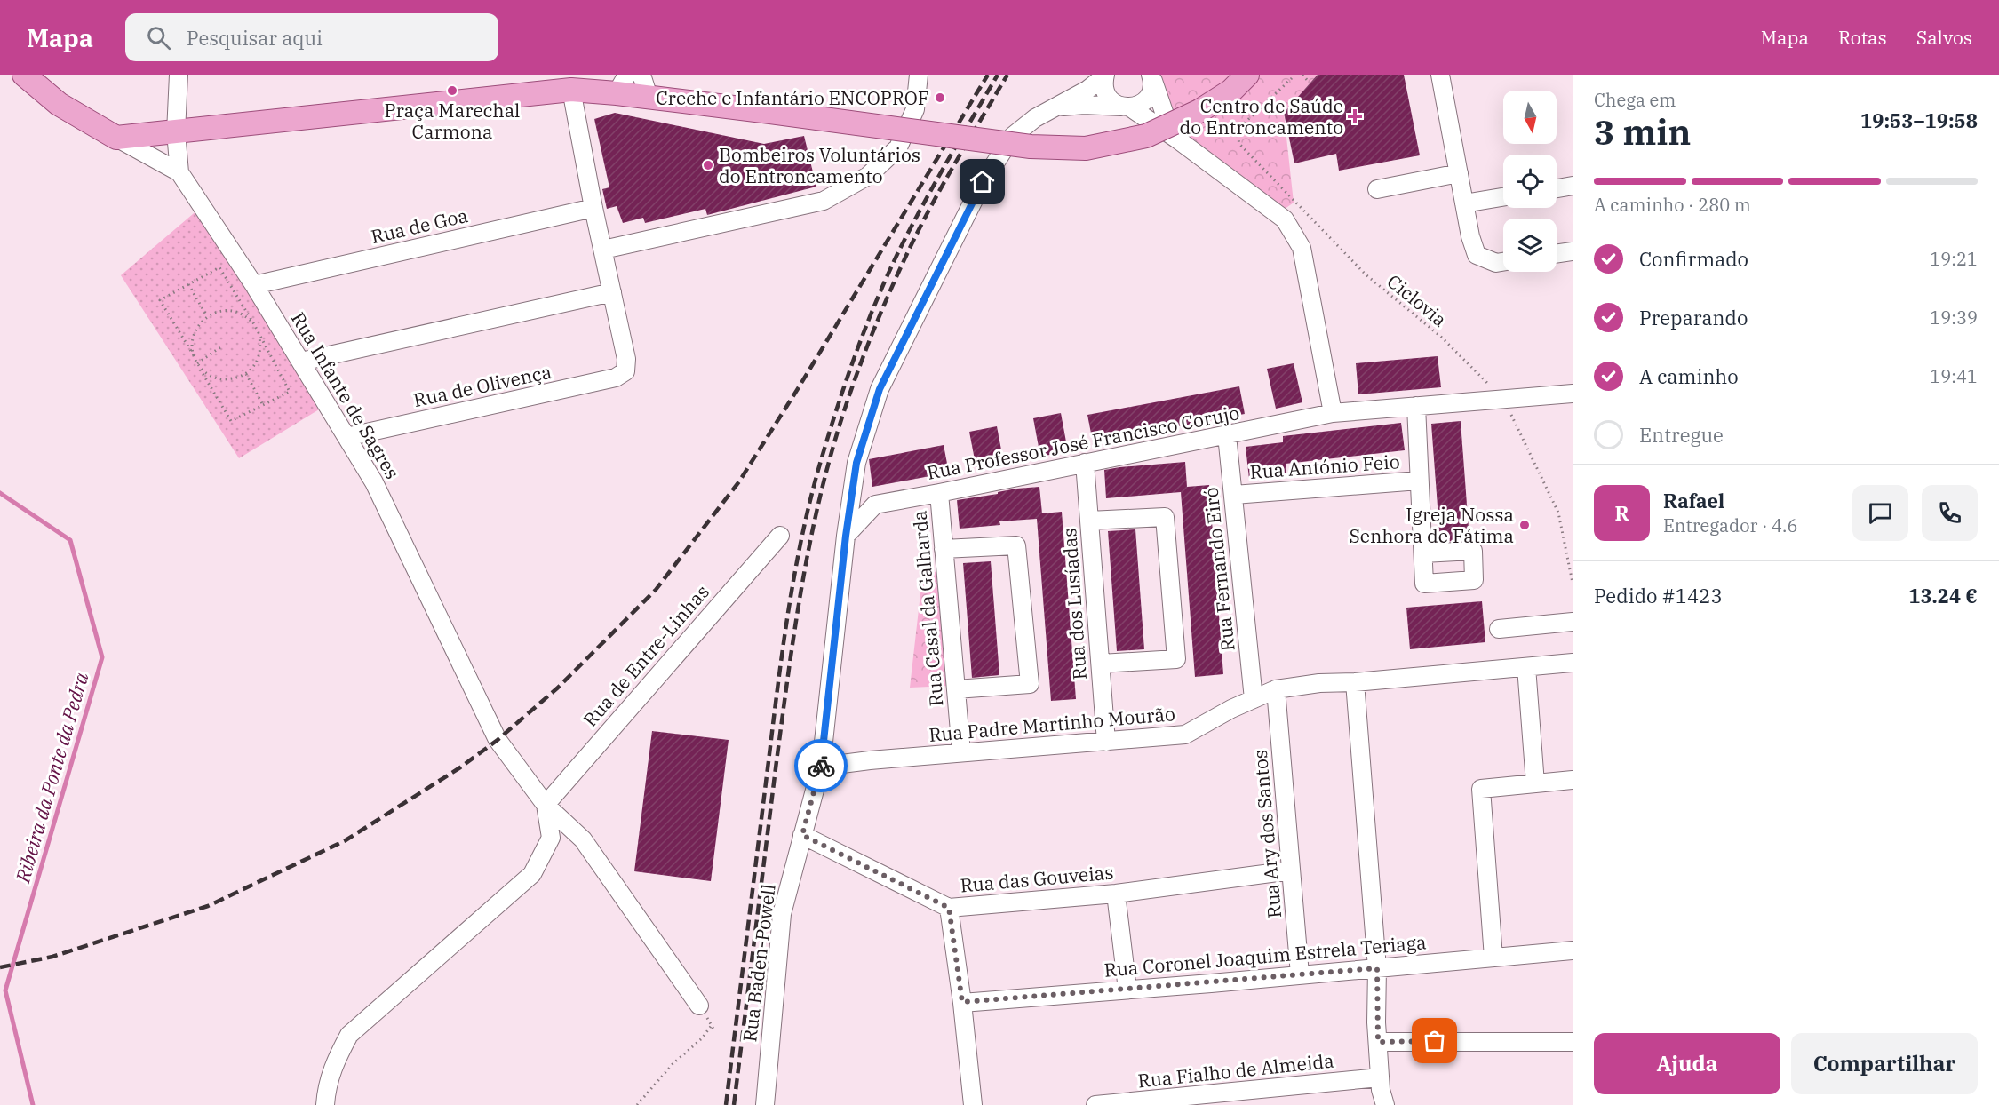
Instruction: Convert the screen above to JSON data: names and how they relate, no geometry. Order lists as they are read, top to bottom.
{
  "streets": {
    "street": [
      "Rua de Goa",
      "Rua de Olivença",
      "Rua Infante de Sagres",
      "Rua Professor José Francisco Corujo",
      "Rua António Feio",
      "Rua Fernando Eiró",
      "Rua dos Lusíadas",
      "Rua Casal da Galharda",
      "Rua de Entre-Linhas",
      "Rua Padre Martinho Mourão",
      "Rua Ary dos Santos",
      "Rua das Gouveias",
      "Rua Coronel Joaquim Estrela Teriaga",
      "Rua Baden-Powell",
      "Rua Fialho de Almeida"
    ],
    "path": ["Ciclovia"]
  },
  "crossings": [
    ["Rua de Goa", "Rua Infante de Sagres"],
    ["Ciclovia", "Rua Professor José Francisco Corujo"],
    ["Rua de Olivença", "Rua Infante de Sagres"],
    ["Rua Infante de Sagres", "Rua de Entre-Linhas"],
    ["Rua Professor José Francisco Corujo", "Rua Fernando Eiró"],
    ["Rua Professor José Francisco Corujo", "Rua dos Lusíadas"],
    ["Rua Professor José Francisco Corujo", "Rua Casal da Galharda"],
    ["Rua António Feio", "Rua Fernando Eiró"],
    ["Rua Fernando Eiró", "Rua Padre Martinho Mourão"],
    ["Rua dos Lusíadas", "Rua Padre Martinho Mourão"],
    ["Rua Casal da Galharda", "Rua Padre Martinho Mourão"],
    ["Rua Padre Martinho Mourão", "Rua Ary dos Santos"],
    ["Rua Padre Martinho Mourão", "Rua Baden-Powell"],
    ["Rua Ary dos Santos", "Rua das Gouveias"],
    ["Rua Ary dos Santos", "Rua Coronel Joaquim Estrela Teriaga"],
    ["Rua das Gouveias", "Rua Baden-Powell"]
  ],
  "water": ["Ribeira da Ponte da Pedra"],
  "places": {
    "other": [
      "Praça Marechal Carmona",
      "Creche e Infantário ENCOPROF",
      "Bombeiros Voluntários do Entroncamento",
      "Igreja Nossa Senhora de Fátima"
    ],
    "health": ["Centro de Saúde do Entroncamento"]
  },
  "north": "bottom",
  "page": {
    "header": "Mapa",
    "search": "Pesquisar aqui",
    "nav": ["Mapa", "Rotas", "Salvos"],
    "heading": ["3 min", "Chega em", "19:53–19:58"],
    "panel": [
      "Rafael",
      "Entregador · 4.6",
      "Pedido #1423",
      "13.24 €"
    ],
    "bar": "A caminho · 280 m",
    "list": [
      ["Confirmado", "19:21"],
      ["Preparando", "19:39"],
      ["A caminho", "19:41"],
      "Entregue"
    ],
    "round": "R",
    "buttons": ["Ajuda", "Compartilhar"]
  }
}
